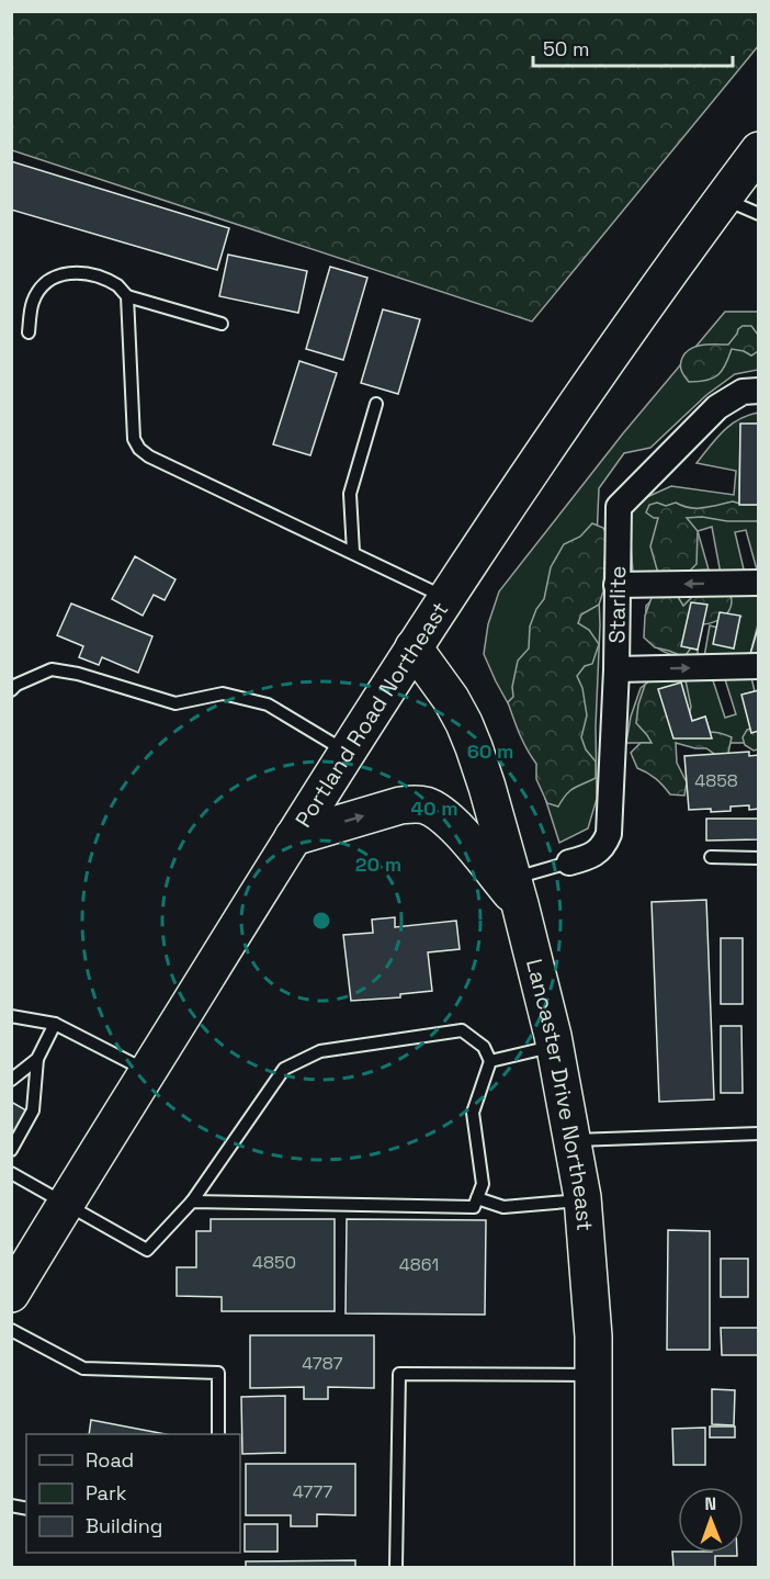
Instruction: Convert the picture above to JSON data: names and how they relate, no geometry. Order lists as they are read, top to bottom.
{
  "streets": {
    "main road": ["Portland Road Northeast", "Lancaster Drive Northeast"],
    "street": ["Starlite"]
  },
  "crossings": [
    ["Portland Road Northeast", "Lancaster Drive Northeast"]
  ],
  "house_numbers": [
    "4858",
    "4850",
    "4861",
    "4787",
    "4777"
  ],
  "legend": ["Road", "Park", "Building"],
  "scale_bar": "50 m",
  "north": "top",
  "rings": ["60 m", "40 m", "20 m"]
}
